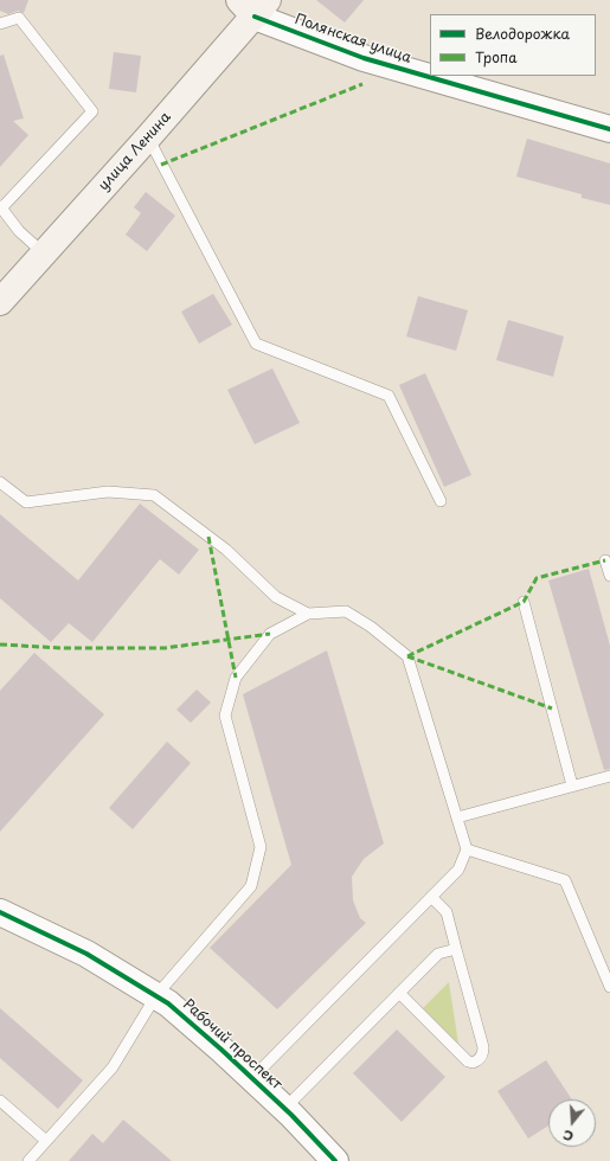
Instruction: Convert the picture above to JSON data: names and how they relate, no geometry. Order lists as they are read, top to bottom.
{
  "streets": {
    "main road": ["улица Ленина"],
    "street": ["Полянская улица", "Рабочий проспект"]
  },
  "crossings": [
    ["Полянская улица", "улица Ленина"]
  ],
  "legend": ["Велодорожка", "Тропа"],
  "north": "bottom"
}
